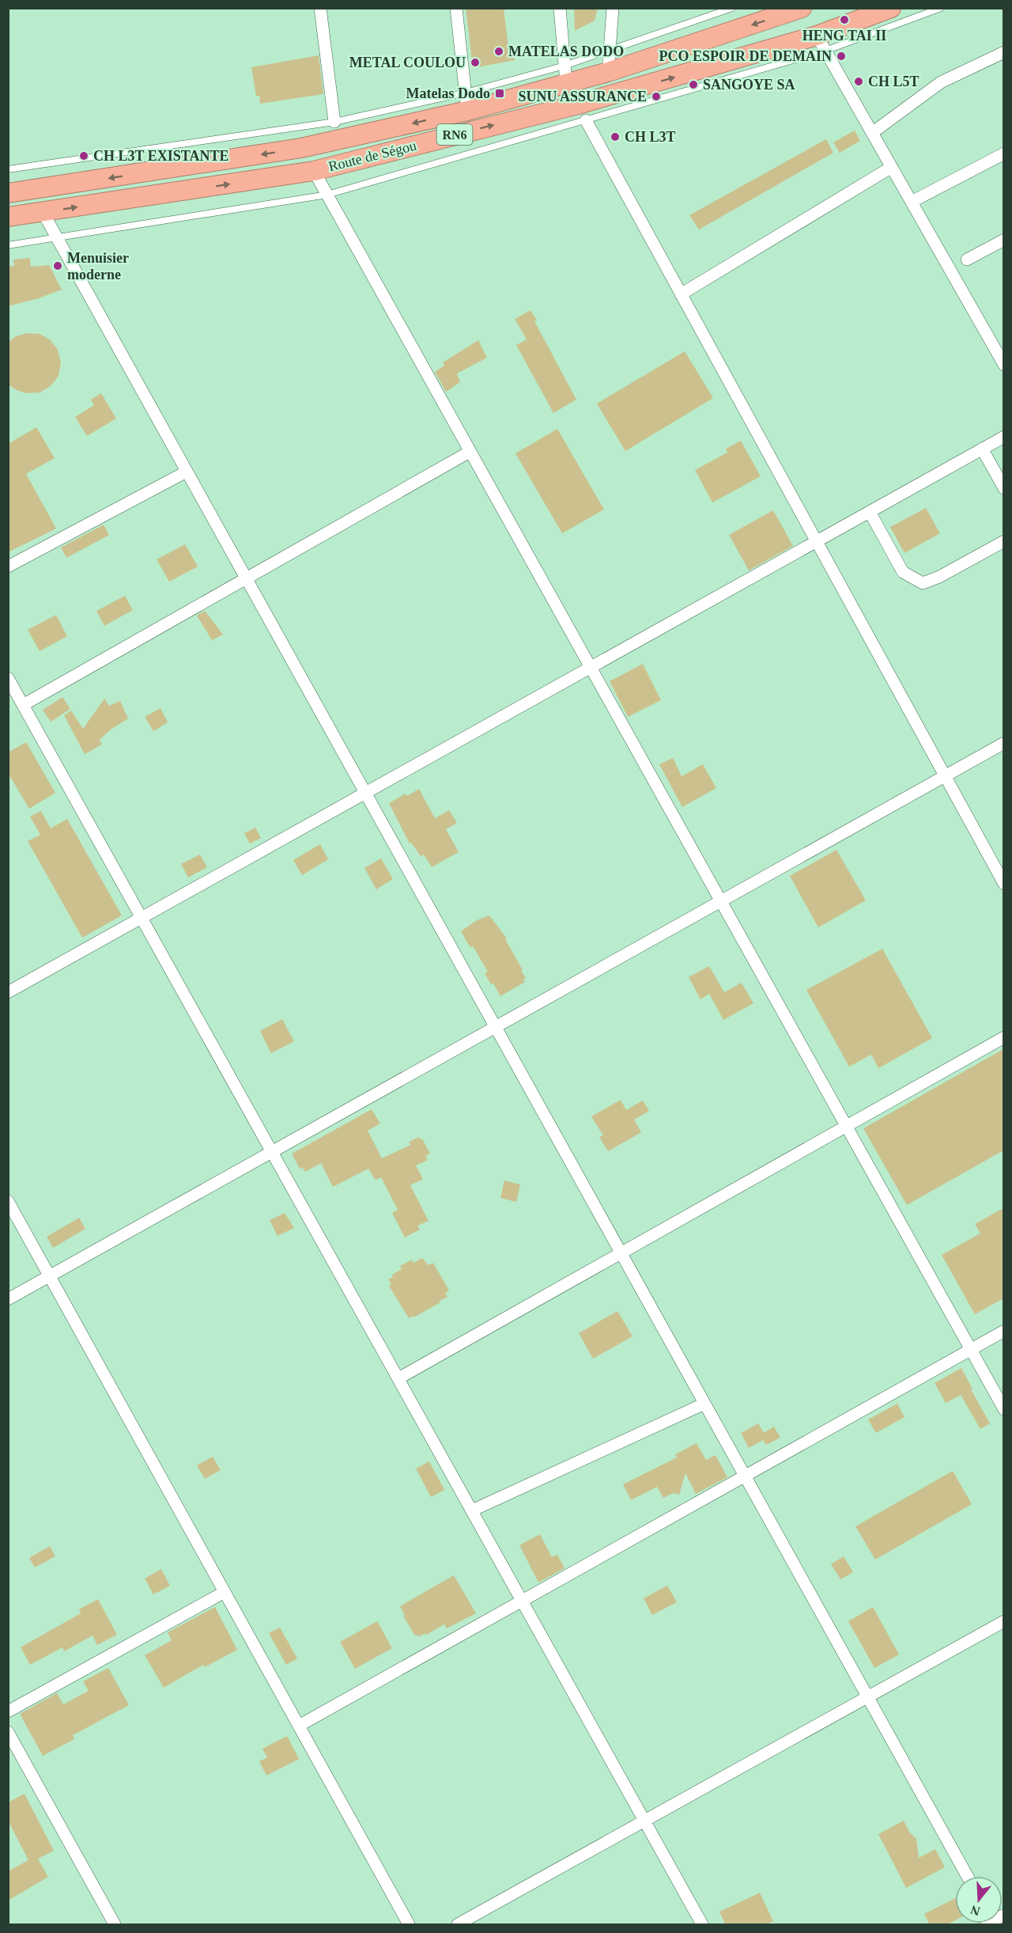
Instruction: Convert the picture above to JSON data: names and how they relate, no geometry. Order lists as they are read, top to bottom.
{
  "streets": {
    "highway": ["RN6", "Route de Ségou"]
  },
  "places": {
    "other": [
      "HENG TAI II",
      "MATELAS DODO",
      "PCO ESPOIR DE DEMAIN",
      "METAL COULOU",
      "CH L5T",
      "SANGOYE SA",
      "SUNU ASSURANCE",
      "CH L3T",
      "CH L3T EXISTANTE",
      "Menuisier moderne"
    ],
    "transit": ["Matelas Dodo"]
  },
  "north": "bottom"
}
